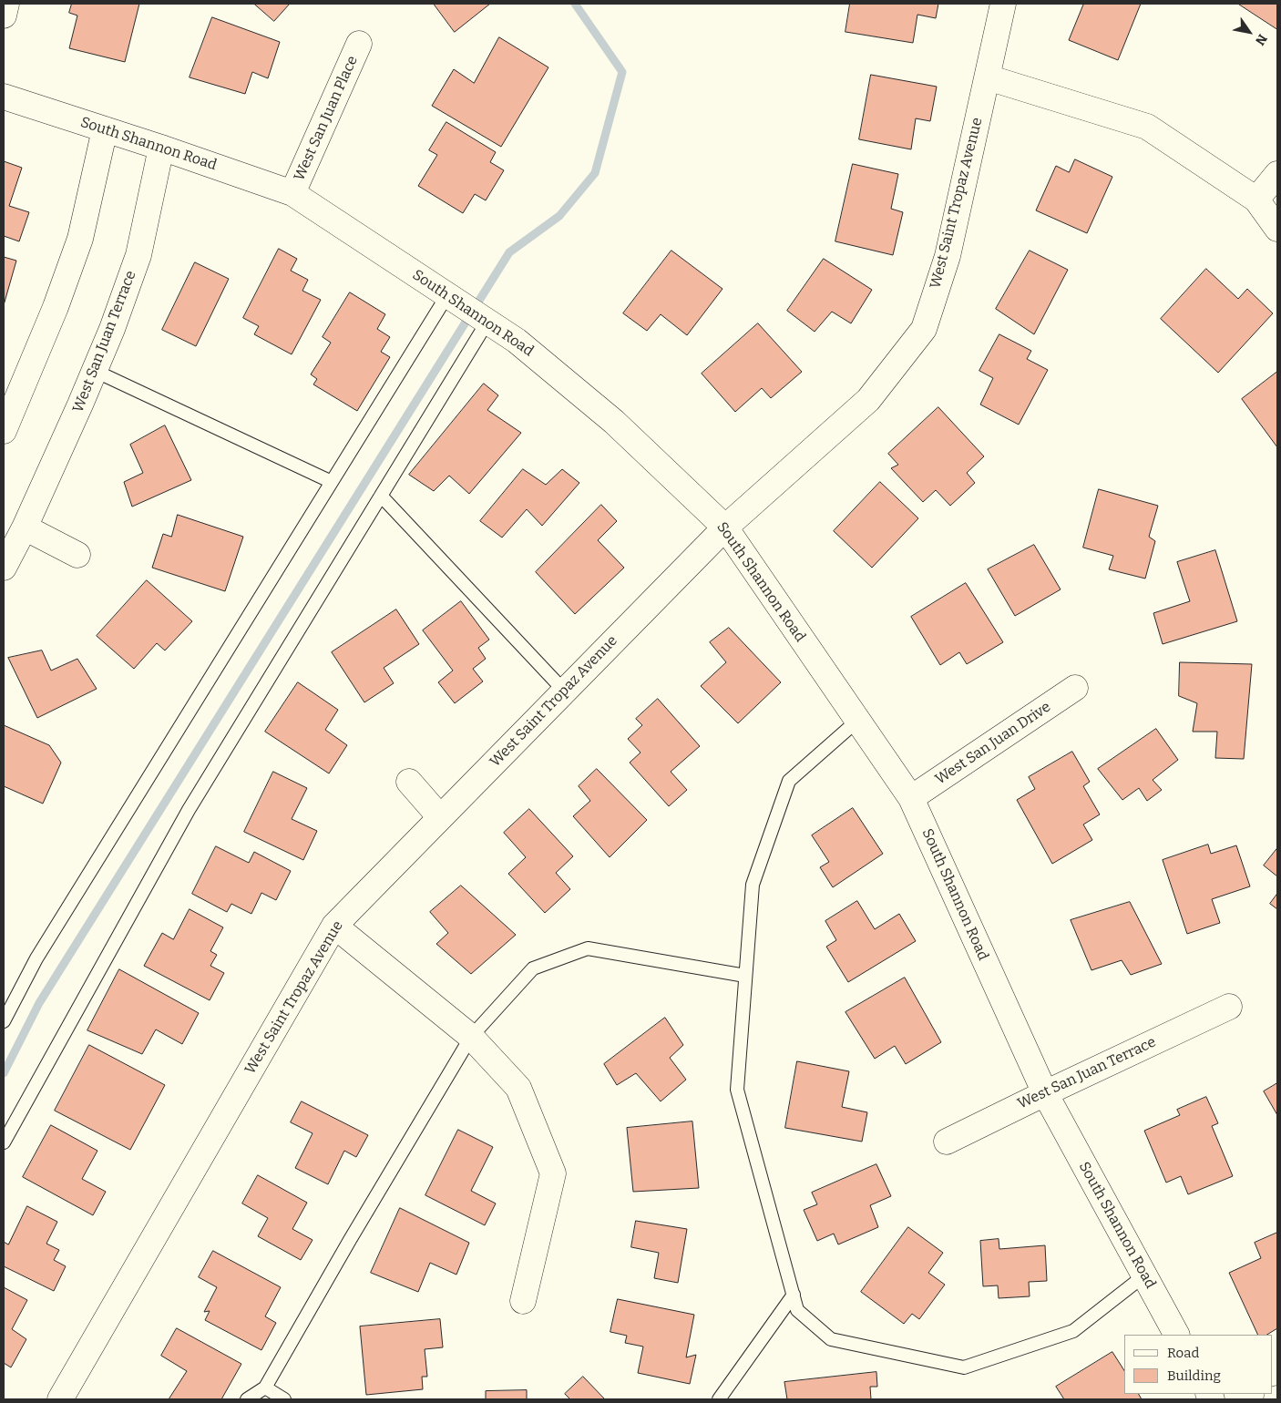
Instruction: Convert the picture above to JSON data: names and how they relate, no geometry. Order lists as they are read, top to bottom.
{
  "streets": {
    "street": [
      "West San Juan Place",
      "South Shannon Road",
      "West Saint Tropaz Avenue",
      "West San Juan Terrace",
      "West San Juan Drive"
    ]
  },
  "crossings": [
    ["West San Juan Place", "South Shannon Road"],
    ["South Shannon Road", "West Saint Tropaz Avenue"],
    ["South Shannon Road", "West San Juan Terrace"],
    ["South Shannon Road", "West San Juan Drive"]
  ],
  "legend": ["Road", "Building"],
  "north": "bottom right"
}
